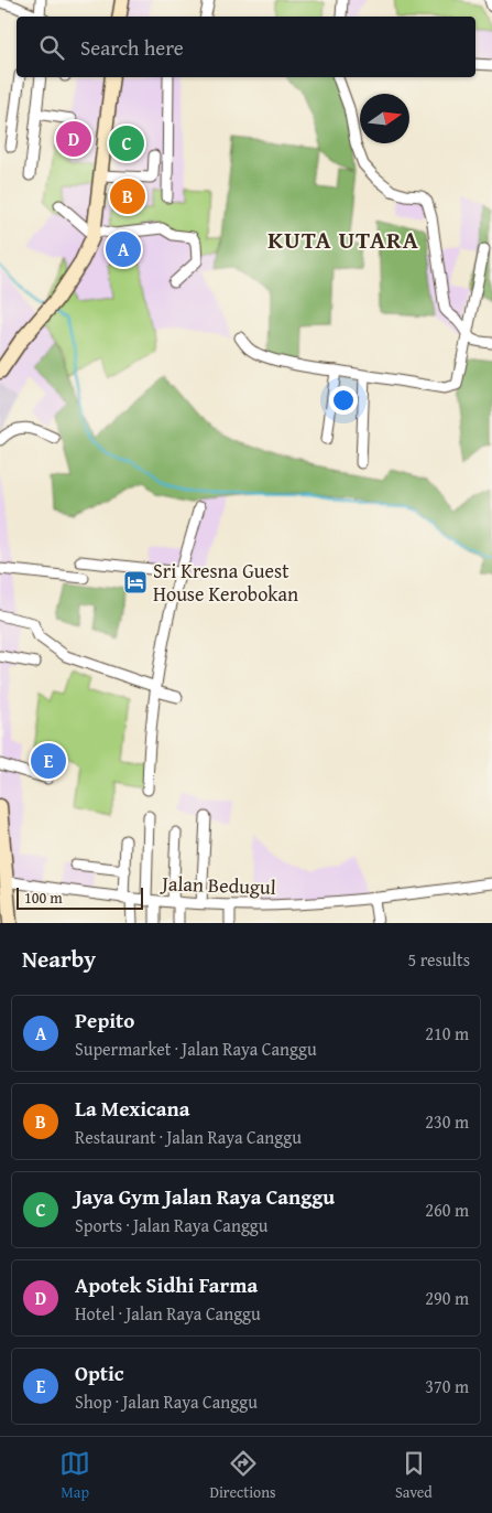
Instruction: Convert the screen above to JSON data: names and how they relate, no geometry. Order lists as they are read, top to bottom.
{
  "streets": {
    "street": ["Jalan Bedugul"]
  },
  "districts": ["KUTA UTARA"],
  "places": {
    "hotel": ["Sri Kresna Guest House Kerobokan"]
  },
  "scale_bar": "100 m",
  "north": "right",
  "page": {
    "search": "Search here",
    "pins": [
      "D",
      "C",
      "B",
      "A",
      "E"
    ],
    "scale": "100 m",
    "heading": ["Nearby", "5 results"],
    "list": [
      {
        "mark": "A",
        "name": "Pepito",
        "note": "Supermarket · Jalan Raya Canggu",
        "value": "210 m"
      },
      {
        "mark": "B",
        "name": "La Mexicana",
        "note": "Restaurant · Jalan Raya Canggu",
        "value": "230 m"
      },
      {
        "mark": "C",
        "name": "Jaya Gym Jalan Raya Canggu",
        "note": "Sports · Jalan Raya Canggu",
        "value": "260 m"
      },
      {
        "mark": "D",
        "name": "Apotek Sidhi Farma",
        "note": "Hotel · Jalan Raya Canggu",
        "value": "290 m"
      },
      {
        "mark": "E",
        "name": "Optic",
        "note": "Shop · Jalan Raya Canggu",
        "value": "370 m"
      }
    ],
    "nav": ["Map", "Directions", "Saved"]
  }
}
